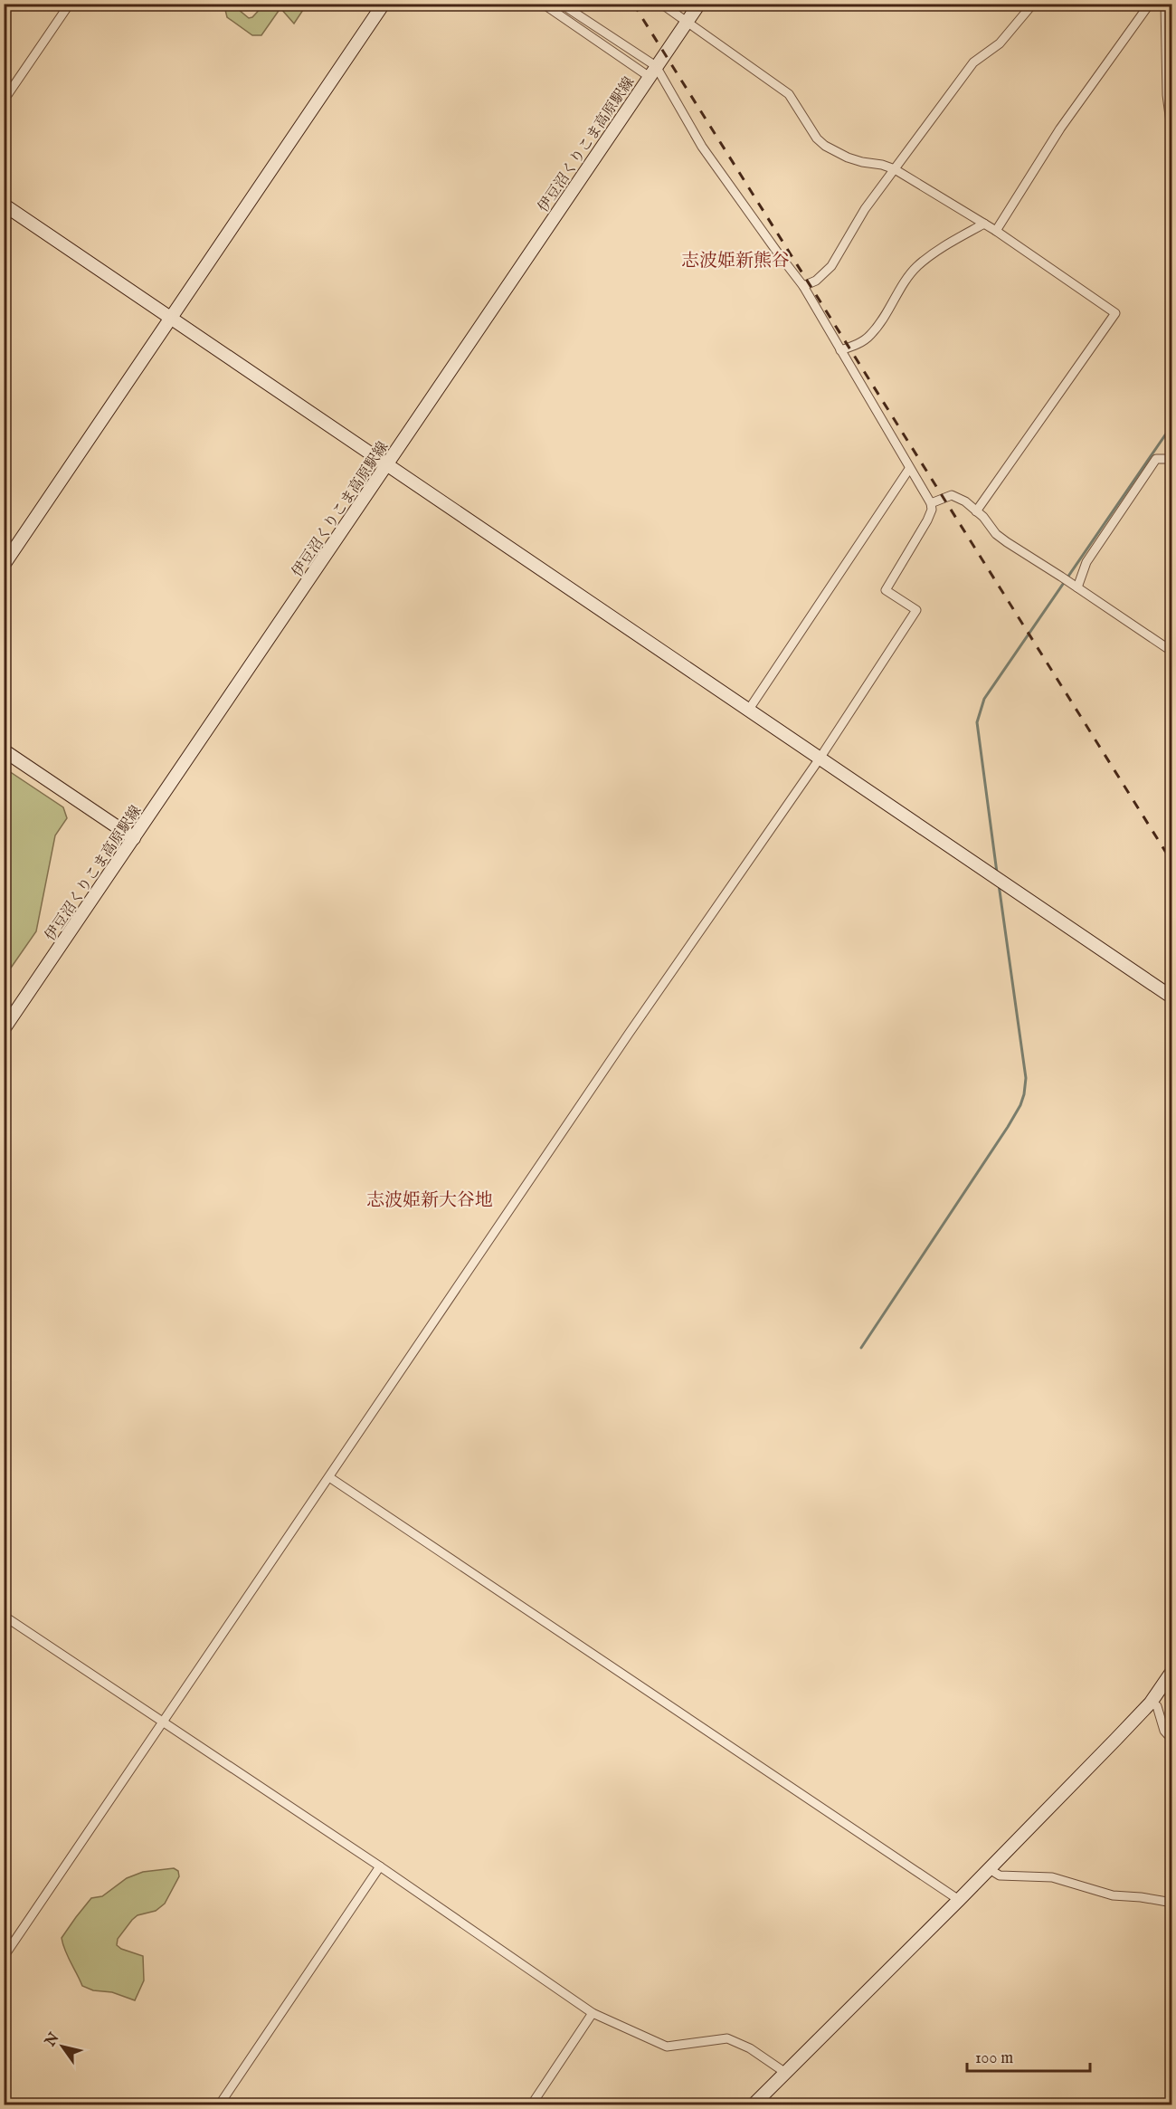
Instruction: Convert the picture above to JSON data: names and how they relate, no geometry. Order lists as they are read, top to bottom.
{
  "streets": {
    "street": ["伊豆沼くりこま高原駅線"]
  },
  "districts": ["志波姫新熊谷", "志波姫新大谷地"],
  "scale_bar": "100 m",
  "north": "top left"
}
